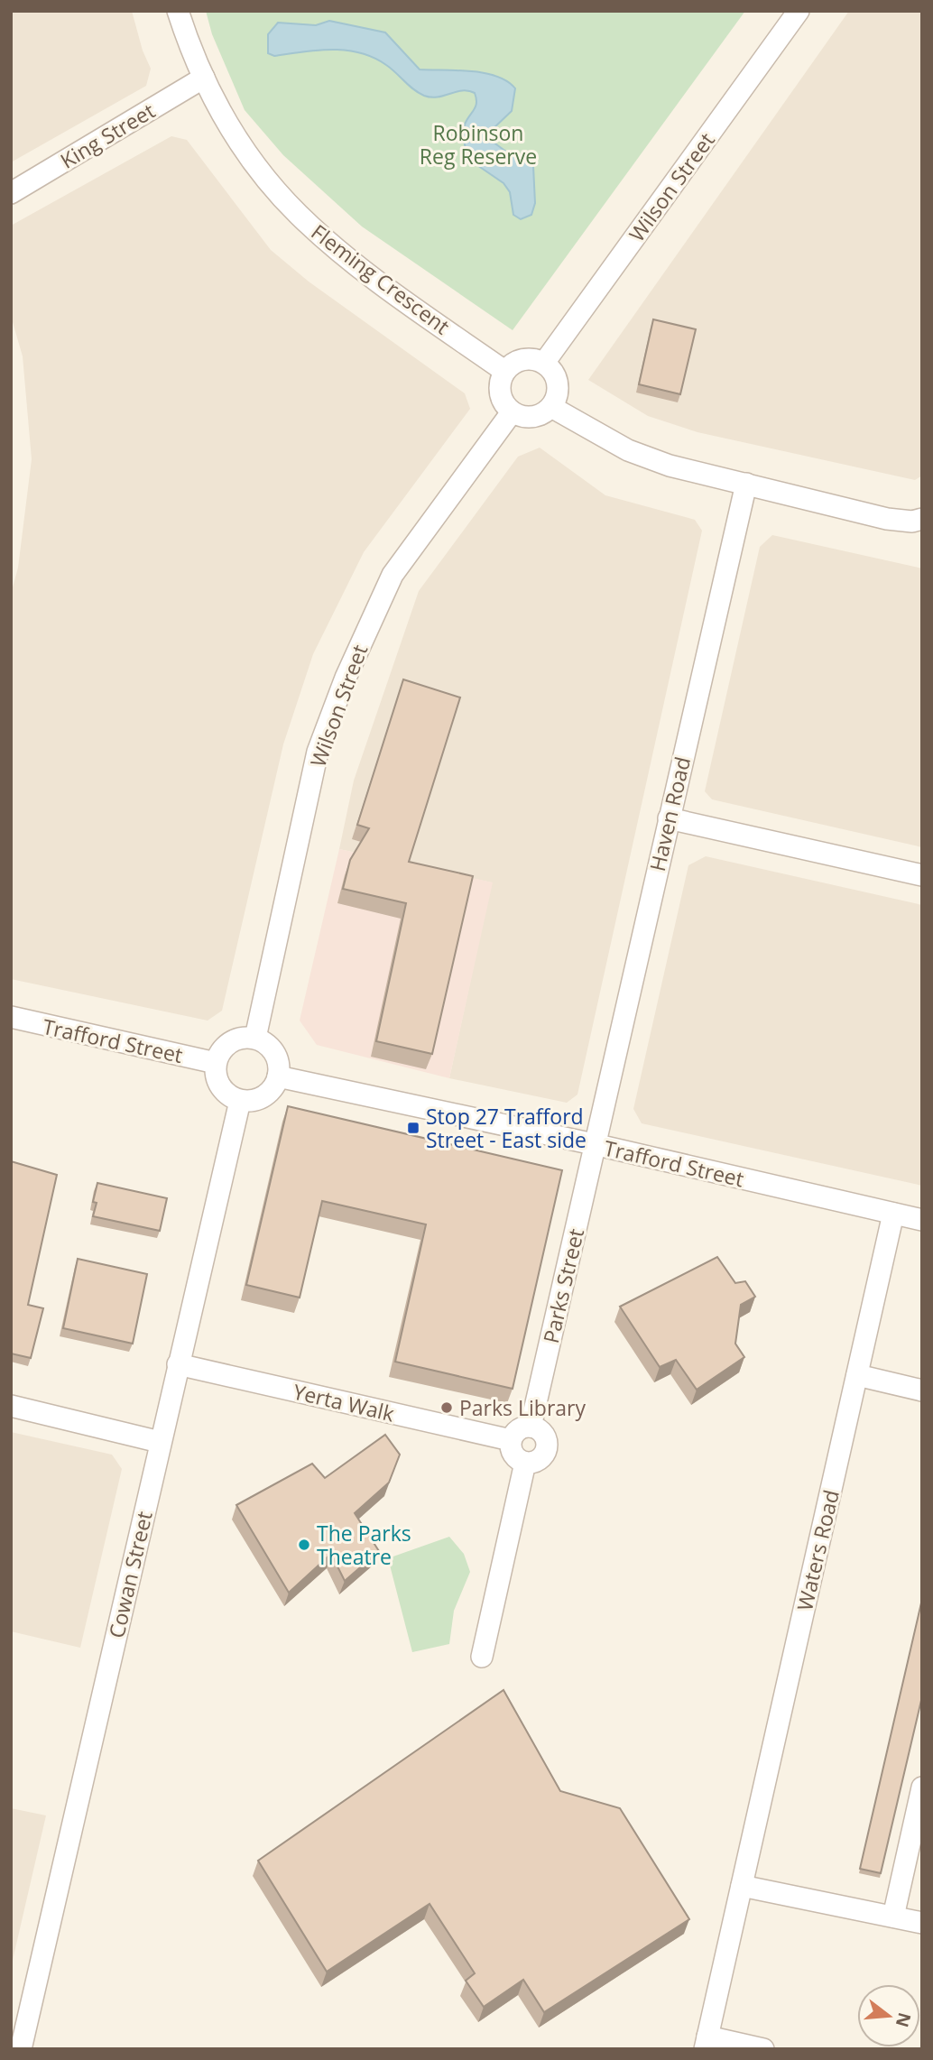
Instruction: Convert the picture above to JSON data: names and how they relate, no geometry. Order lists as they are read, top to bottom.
{
  "streets": {
    "street": [
      "King Street",
      "Wilson Street",
      "Fleming Crescent",
      "Haven Road",
      "Trafford Street",
      "Parks Street",
      "Yerta Walk",
      "Waters Road",
      "Cowan Street"
    ]
  },
  "crossings": [
    ["King Street", "Fleming Crescent"],
    ["Wilson Street", "Fleming Crescent"],
    ["Wilson Street", "Trafford Street"],
    ["Wilson Street", "Cowan Street"],
    ["Haven Road", "Trafford Street"],
    ["Haven Road", "Parks Street"],
    ["Trafford Street", "Parks Street"],
    ["Trafford Street", "Waters Road"],
    ["Trafford Street", "Cowan Street"],
    ["Parks Street", "Yerta Walk"],
    ["Yerta Walk", "Cowan Street"]
  ],
  "parks": ["Robinson Reg Reserve"],
  "places": {
    "transit": ["Stop 27 Trafford Street - East side"],
    "other": ["Parks Library", "The Parks Theatre"]
  },
  "north": "right"
}
